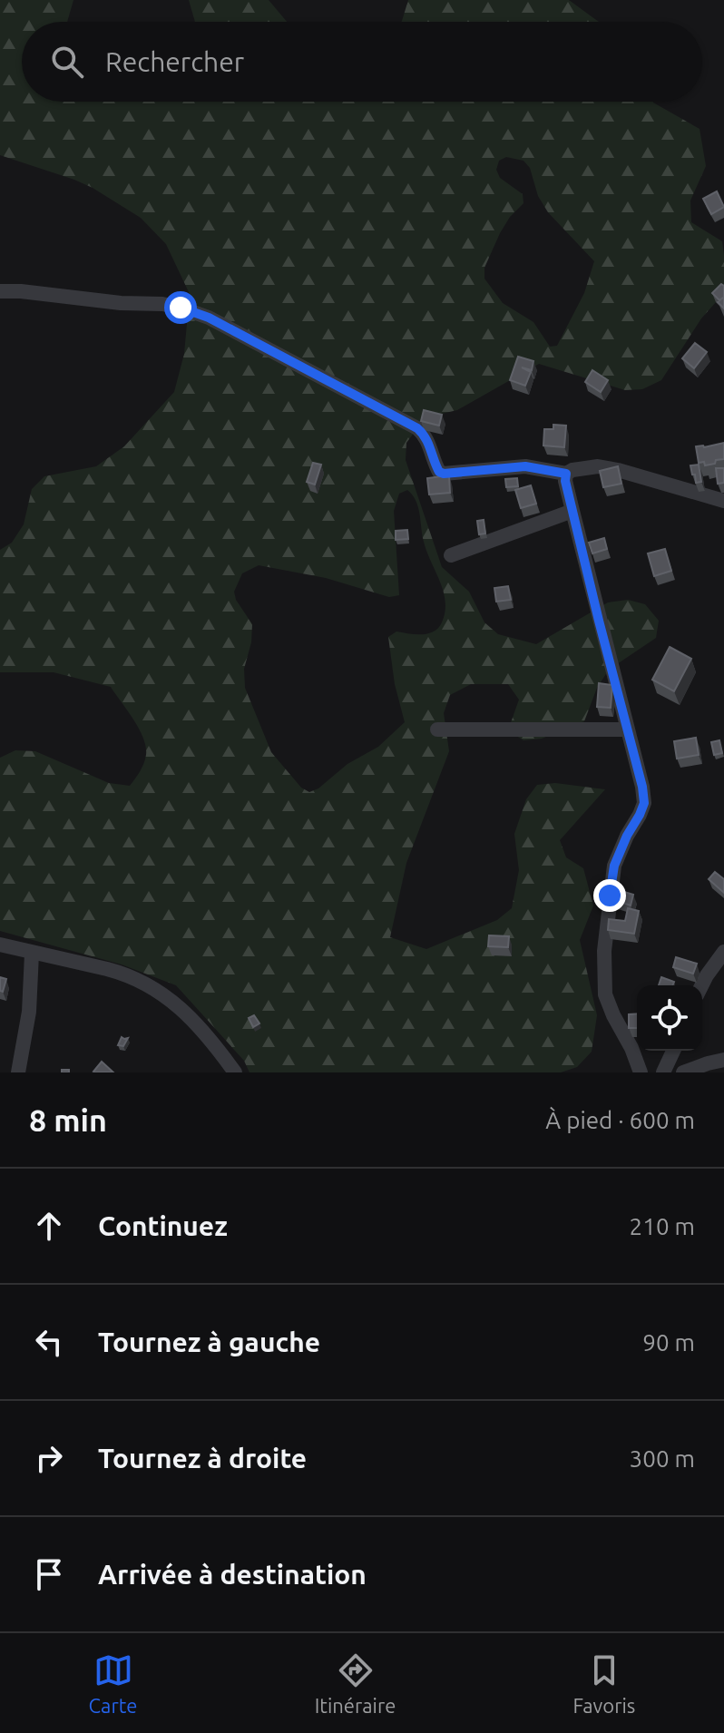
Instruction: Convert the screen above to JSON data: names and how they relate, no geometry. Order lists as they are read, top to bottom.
{
  "page": {
    "search": "Rechercher",
    "heading": ["8 min", "À pied · 600 m"],
    "list": [
      ["Continuez", "210 m"],
      ["Tournez à gauche", "90 m"],
      ["Tournez à droite", "300 m"],
      "Arrivée à destination"
    ],
    "nav": ["Carte", "Itinéraire", "Favoris"]
  }
}
